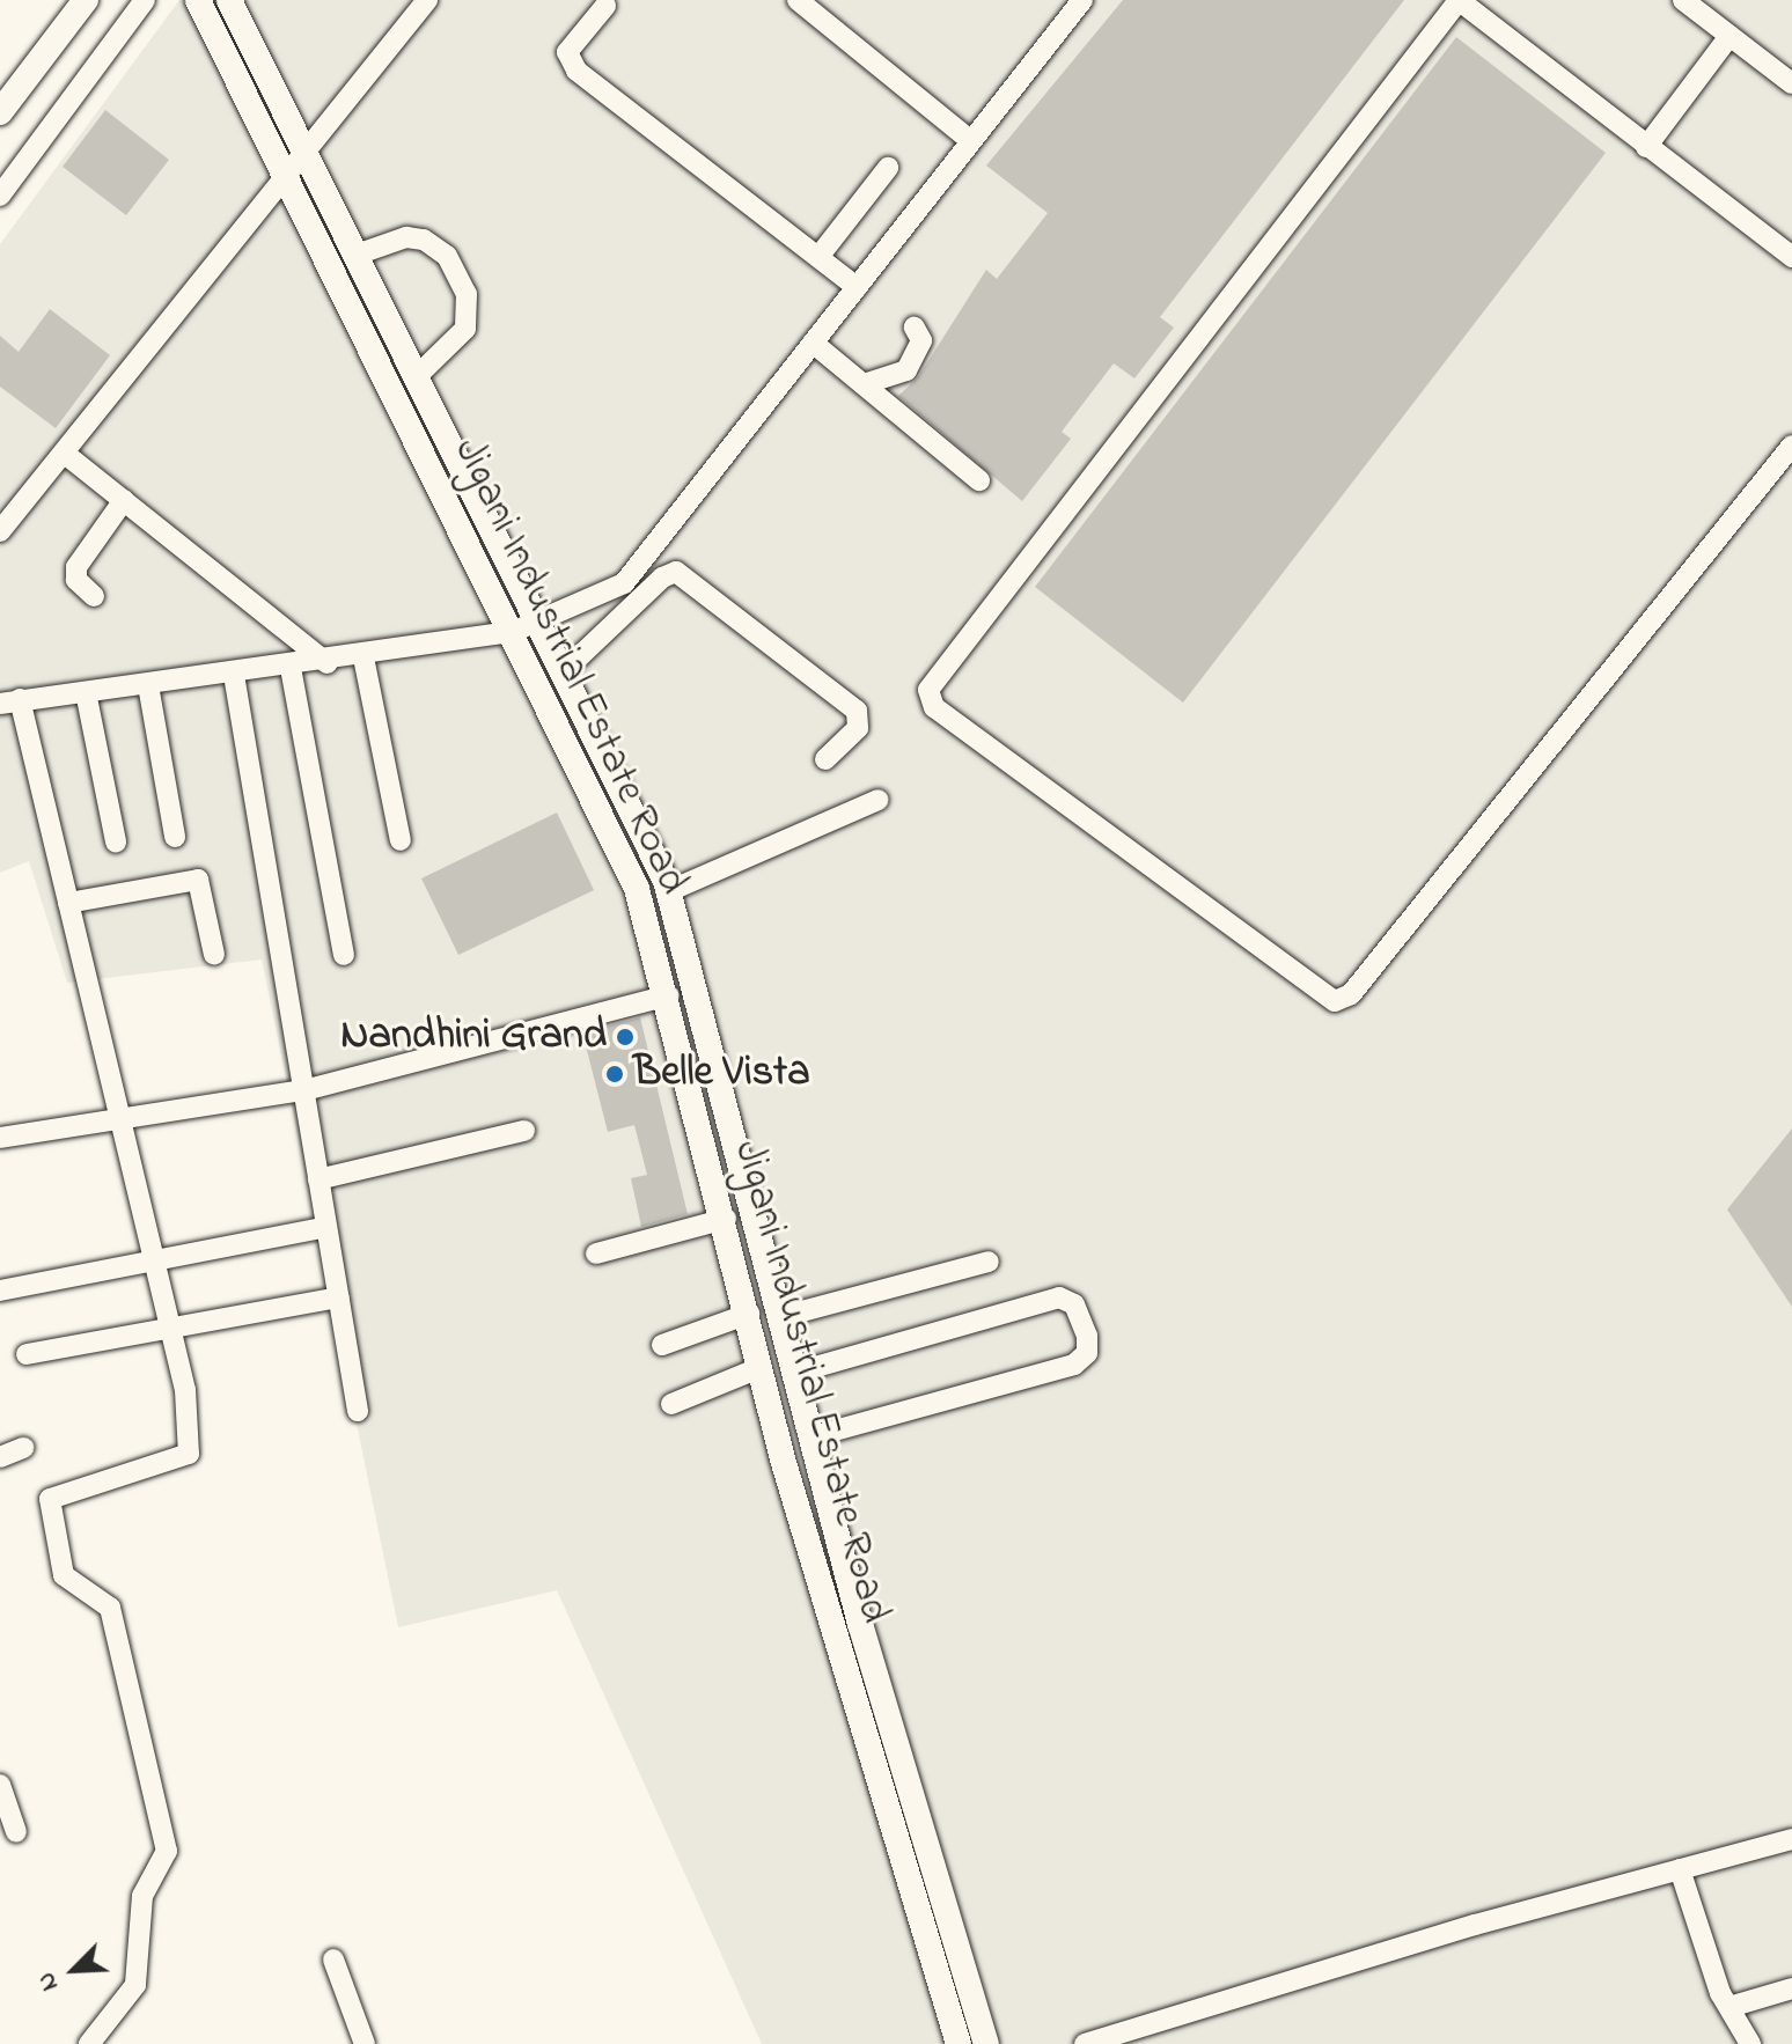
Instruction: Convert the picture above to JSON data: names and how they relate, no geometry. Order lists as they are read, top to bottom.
{
  "streets": {
    "main road": ["Jigani Industrial Estate Road"]
  },
  "places": ["Nandhini Grand", "Belle Vista"],
  "north": "bottom left"
}
